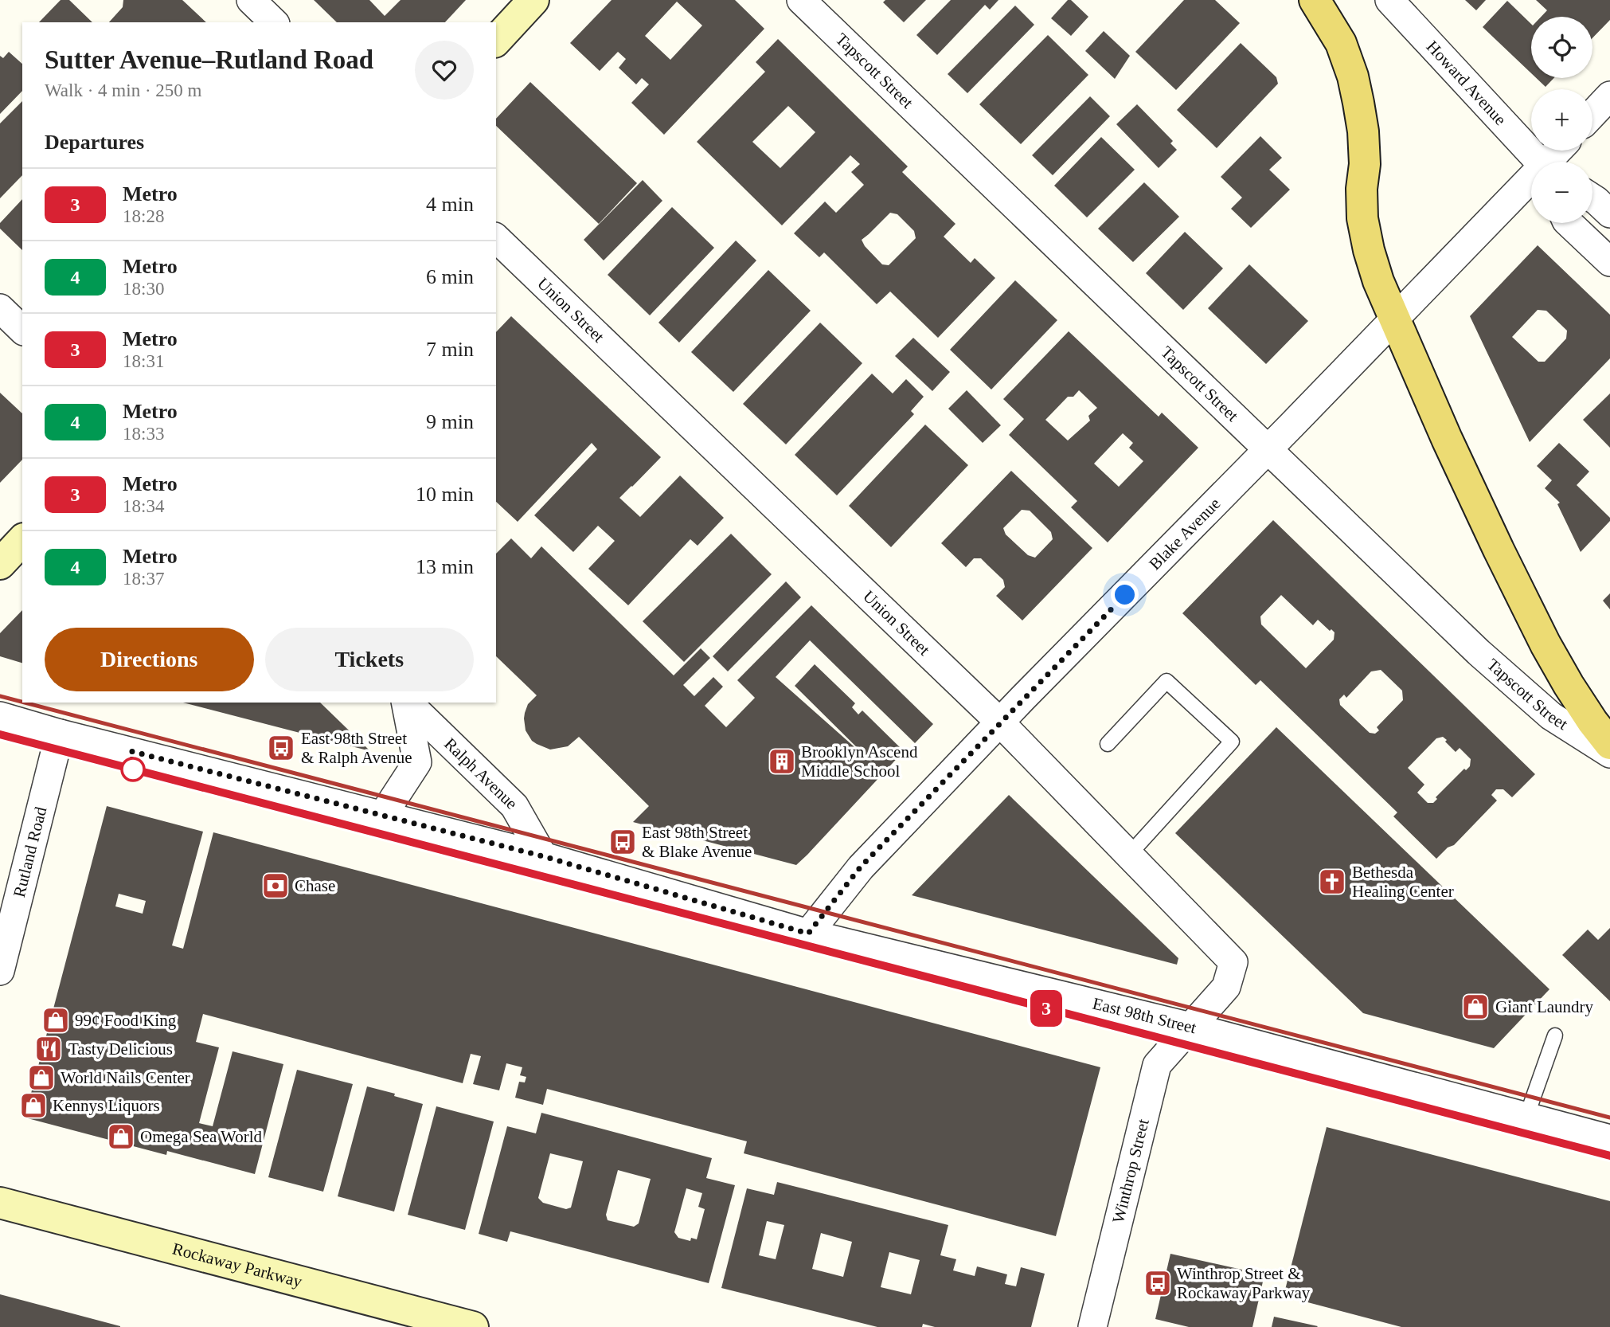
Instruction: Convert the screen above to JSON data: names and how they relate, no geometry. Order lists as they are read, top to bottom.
{
  "streets": {
    "main road": ["Tapscott Street"],
    "street": [
      "Howard Avenue",
      "Union Street",
      "Blake Avenue",
      "Ralph Avenue",
      "Rutland Road",
      "East 98th Street",
      "Winthrop Street",
      "Rockaway Parkway"
    ]
  },
  "crossings": [
    ["Tapscott Street", "Blake Avenue"],
    ["Union Street", "Blake Avenue"],
    ["Union Street", "East 98th Street"],
    ["Union Street", "Winthrop Street"],
    ["Blake Avenue", "East 98th Street"],
    ["Ralph Avenue", "East 98th Street"],
    ["Rutland Road", "East 98th Street"],
    ["East 98th Street", "Winthrop Street"]
  ],
  "places": {
    "bus stop": ["East 98th Street & Ralph Avenue", "East 98th Street & Blake Avenue", "Winthrop Street & Rockaway Parkway"],
    "building": ["Brooklyn Ascend Middle School"],
    "church": ["Bethesda Healing Center"],
    "bank": ["Chase"],
    "shop": [
      "Giant Laundry",
      "99¢ Food King",
      "World Nails Center",
      "Kennys Liquors",
      "Omega Sea World"
    ],
    "restaurant": ["Tasty Delicious"]
  },
  "lines": ["metro line 3"],
  "page": {
    "on_map": "3",
    "map_buttons": ["+", "−"],
    "heading": [
      ["Sutter Avenue–Rutland Road", "Walk · 4 min · 250 m"],
      "Departures"
    ],
    "list": [
      {
        "mark": "3",
        "name": "Metro",
        "note": "18:28",
        "value": "4 min"
      },
      {
        "mark": "4",
        "name": "Metro",
        "note": "18:30",
        "value": "6 min"
      },
      {
        "mark": "3",
        "name": "Metro",
        "note": "18:31",
        "value": "7 min"
      },
      {
        "mark": "4",
        "name": "Metro",
        "note": "18:33",
        "value": "9 min"
      },
      {
        "mark": "3",
        "name": "Metro",
        "note": "18:34",
        "value": "10 min"
      },
      {
        "mark": "4",
        "name": "Metro",
        "note": "18:37",
        "value": "13 min"
      }
    ],
    "buttons": ["Directions", "Tickets"]
  }
}
